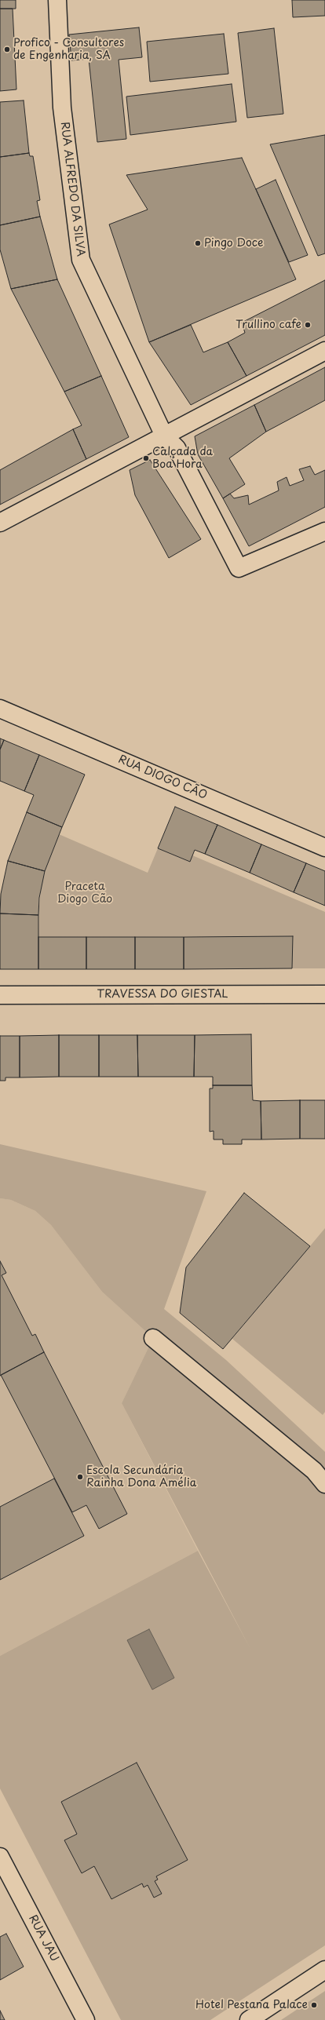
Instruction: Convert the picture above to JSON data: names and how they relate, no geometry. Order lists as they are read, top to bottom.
{
  "streets": {
    "street": [
      "RUA ALFREDO DA SILVA",
      "RUA DIOGO CÃO",
      "TRAVESSA DO GIESTAL",
      "RUA JAU"
    ]
  },
  "parks": ["Praceta Diogo Cão"],
  "places": [
    "Profico - Consultores de Engenharia, SA",
    "Pingo Doce",
    "Trullino cafe",
    "Calçada da Boa Hora",
    "Escola Secundária Rainha Dona Amélia",
    "Hotel Pestana Palace"
  ]
}
